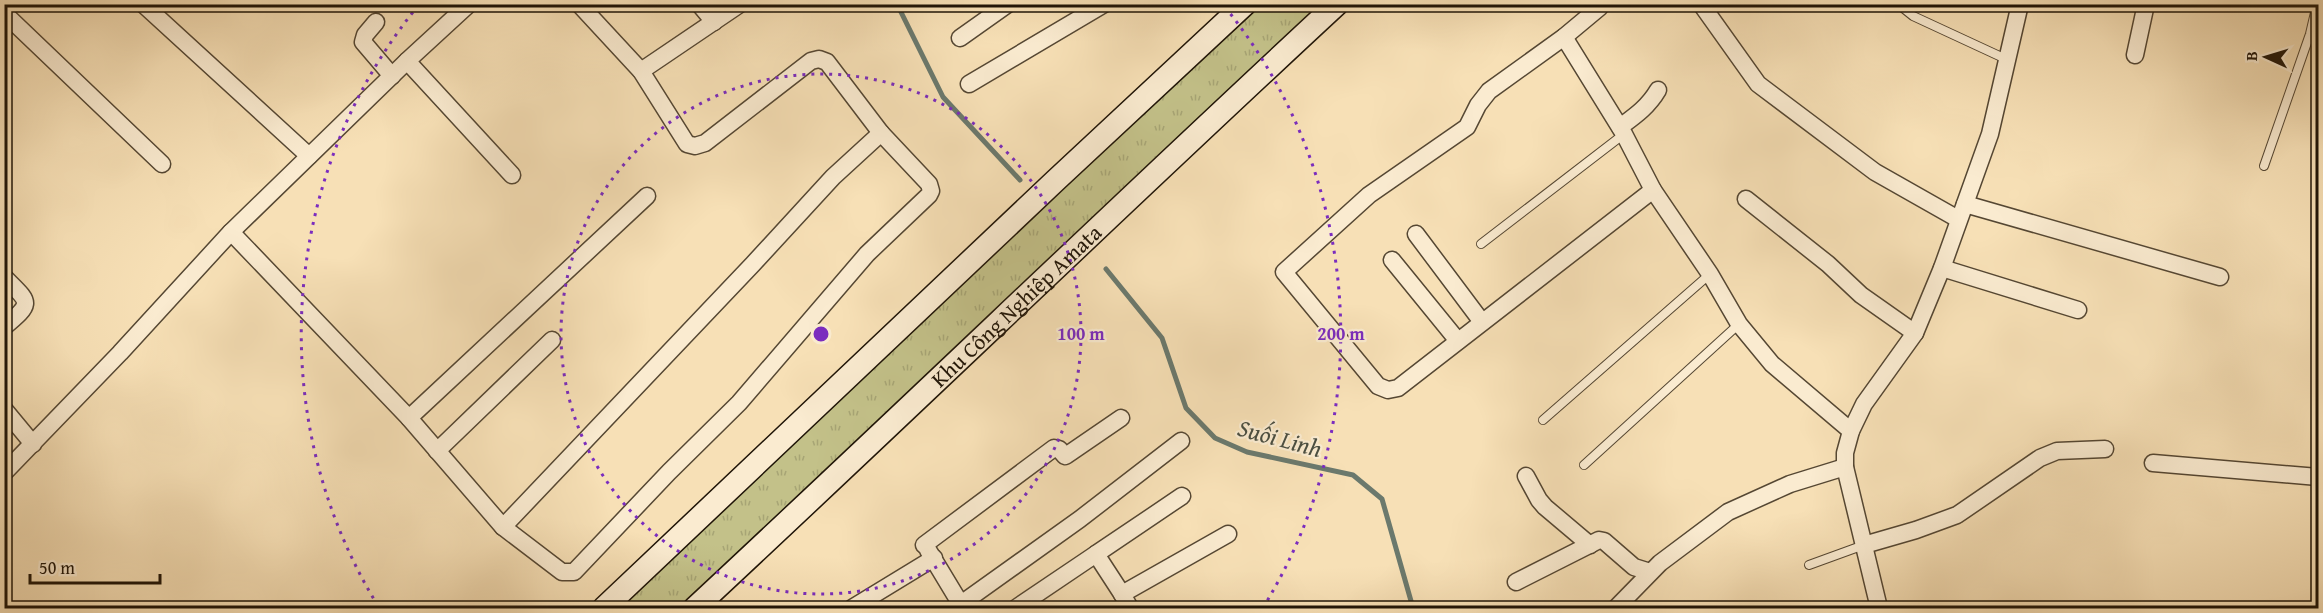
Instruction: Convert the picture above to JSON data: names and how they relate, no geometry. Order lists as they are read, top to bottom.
{
  "streets": {
    "street": ["Khu Công Nghiệp Amata"]
  },
  "water": ["Suối Linh"],
  "scale_bar": "50 m",
  "north": "left",
  "rings": ["100 m", "200 m"]
}
